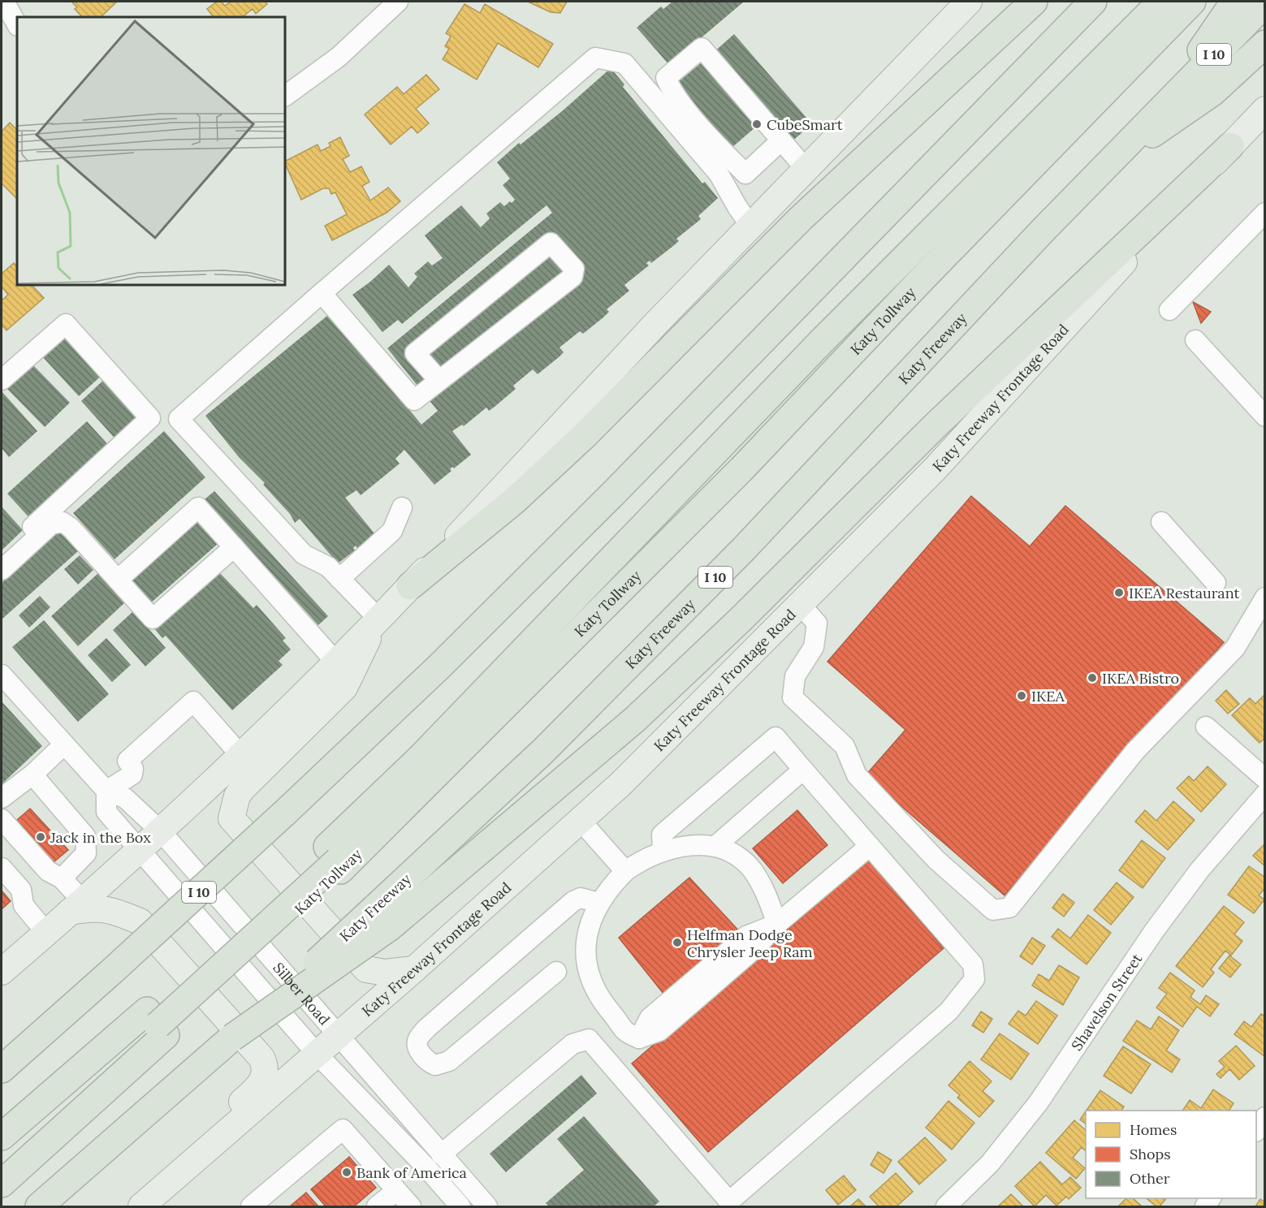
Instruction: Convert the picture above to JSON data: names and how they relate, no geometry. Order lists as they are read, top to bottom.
{
  "streets": {
    "highway": ["I 10", "Katy Tollway", "Katy Freeway"],
    "main road": ["Katy Freeway Frontage Road"],
    "street": ["Silber Road", "Shavelson Street"]
  },
  "crossings": [
    ["Katy Freeway Frontage Road", "Silber Road"]
  ],
  "places": [
    "CubeSmart",
    "IKEA Restaurant",
    "IKEA Bistro",
    "IKEA",
    "Jack in the Box",
    "Helfman Dodge Chrysler Jeep Ram",
    "Bank of America"
  ],
  "legend": ["Homes", "Shops", "Other"]
}
